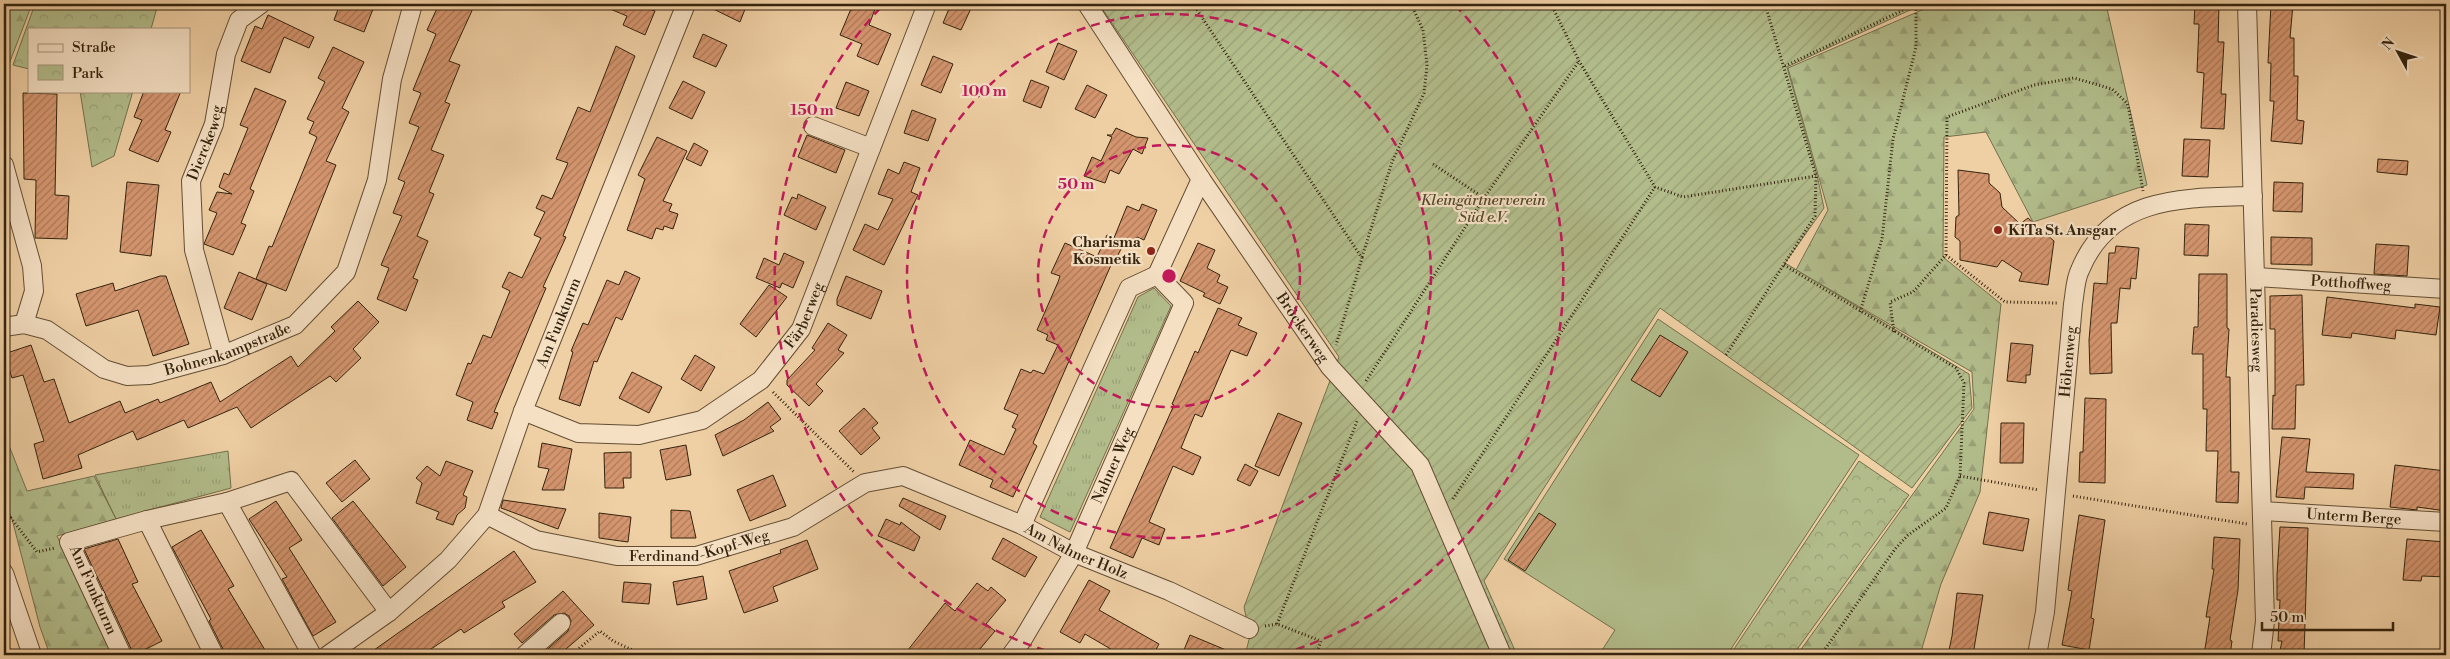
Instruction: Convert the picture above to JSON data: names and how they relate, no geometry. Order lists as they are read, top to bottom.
{
  "streets": {
    "street": [
      "Dierckeweg",
      "Potthoffweg",
      "Färberweg",
      "Am Funkturm",
      "Bröckerweg",
      "Paradiesweg",
      "Bohnenkampstraße",
      "Höhenweg",
      "Nahner Weg",
      "Unterm Berge",
      "Ferdinand-Kopf-Weg",
      "Am Nahner Holz"
    ]
  },
  "crossings": [
    ["Dierckeweg", "Bohnenkampstraße"],
    ["Potthoffweg", "Paradiesweg"],
    ["Färberweg", "Am Funkturm"],
    ["Am Funkturm", "Ferdinand-Kopf-Weg"],
    ["Paradiesweg", "Höhenweg"],
    ["Paradiesweg", "Unterm Berge"],
    ["Nahner Weg", "Am Nahner Holz"],
    ["Ferdinand-Kopf-Weg", "Am Nahner Holz"]
  ],
  "parks": ["Kleingärtnerverein Süd e.V."],
  "places": ["KiTa St. Ansgar", "Charisma Kosmetik"],
  "legend": ["Straße", "Park"],
  "scale_bar": "50 m",
  "north": "top left",
  "rings": ["100 m", "150 m", "50 m"]
}
